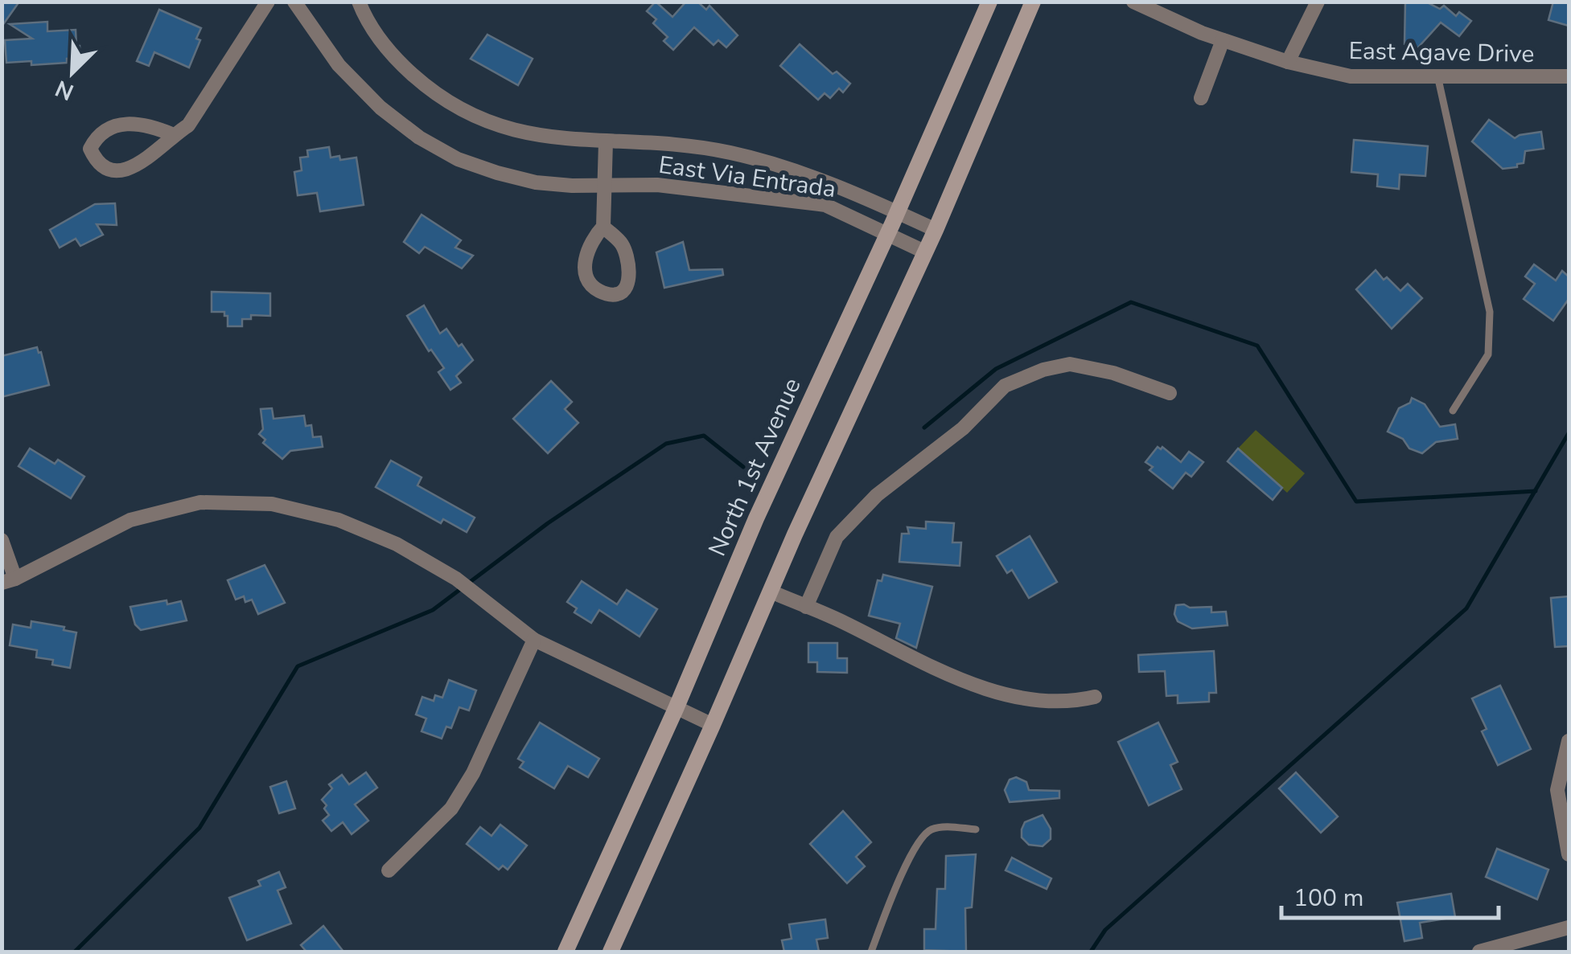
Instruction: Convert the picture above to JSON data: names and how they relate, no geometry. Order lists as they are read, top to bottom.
{
  "streets": {
    "main road": ["North 1st Avenue"],
    "street": ["East Agave Drive", "East Via Entrada"]
  },
  "crossings": [
    ["East Via Entrada", "North 1st Avenue"]
  ],
  "scale_bar": "100 m",
  "north": "bottom left"
}
